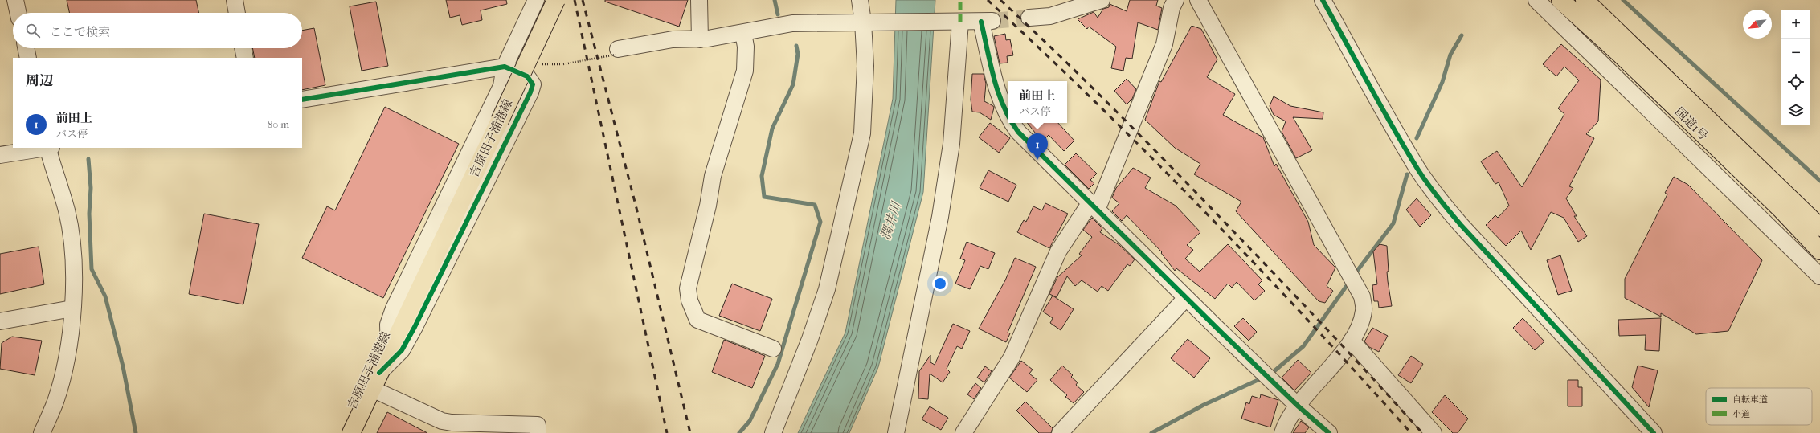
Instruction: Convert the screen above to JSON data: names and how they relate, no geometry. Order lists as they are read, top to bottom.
{
  "streets": {
    "main road": ["国道1号", "吉原田子浦港線"]
  },
  "water": ["潤井川"],
  "legend": ["自転車道", "小道"],
  "north": "bottom left",
  "page": {
    "map_buttons": ["+", "−"],
    "search": "ここで検索",
    "heading": "周辺",
    "popup": ["前田上", "バス停"],
    "list": [
      {
        "mark": "1",
        "name": "前田上",
        "note": "バス停",
        "value": "80 m"
      }
    ],
    "pins": "1"
  }
}
